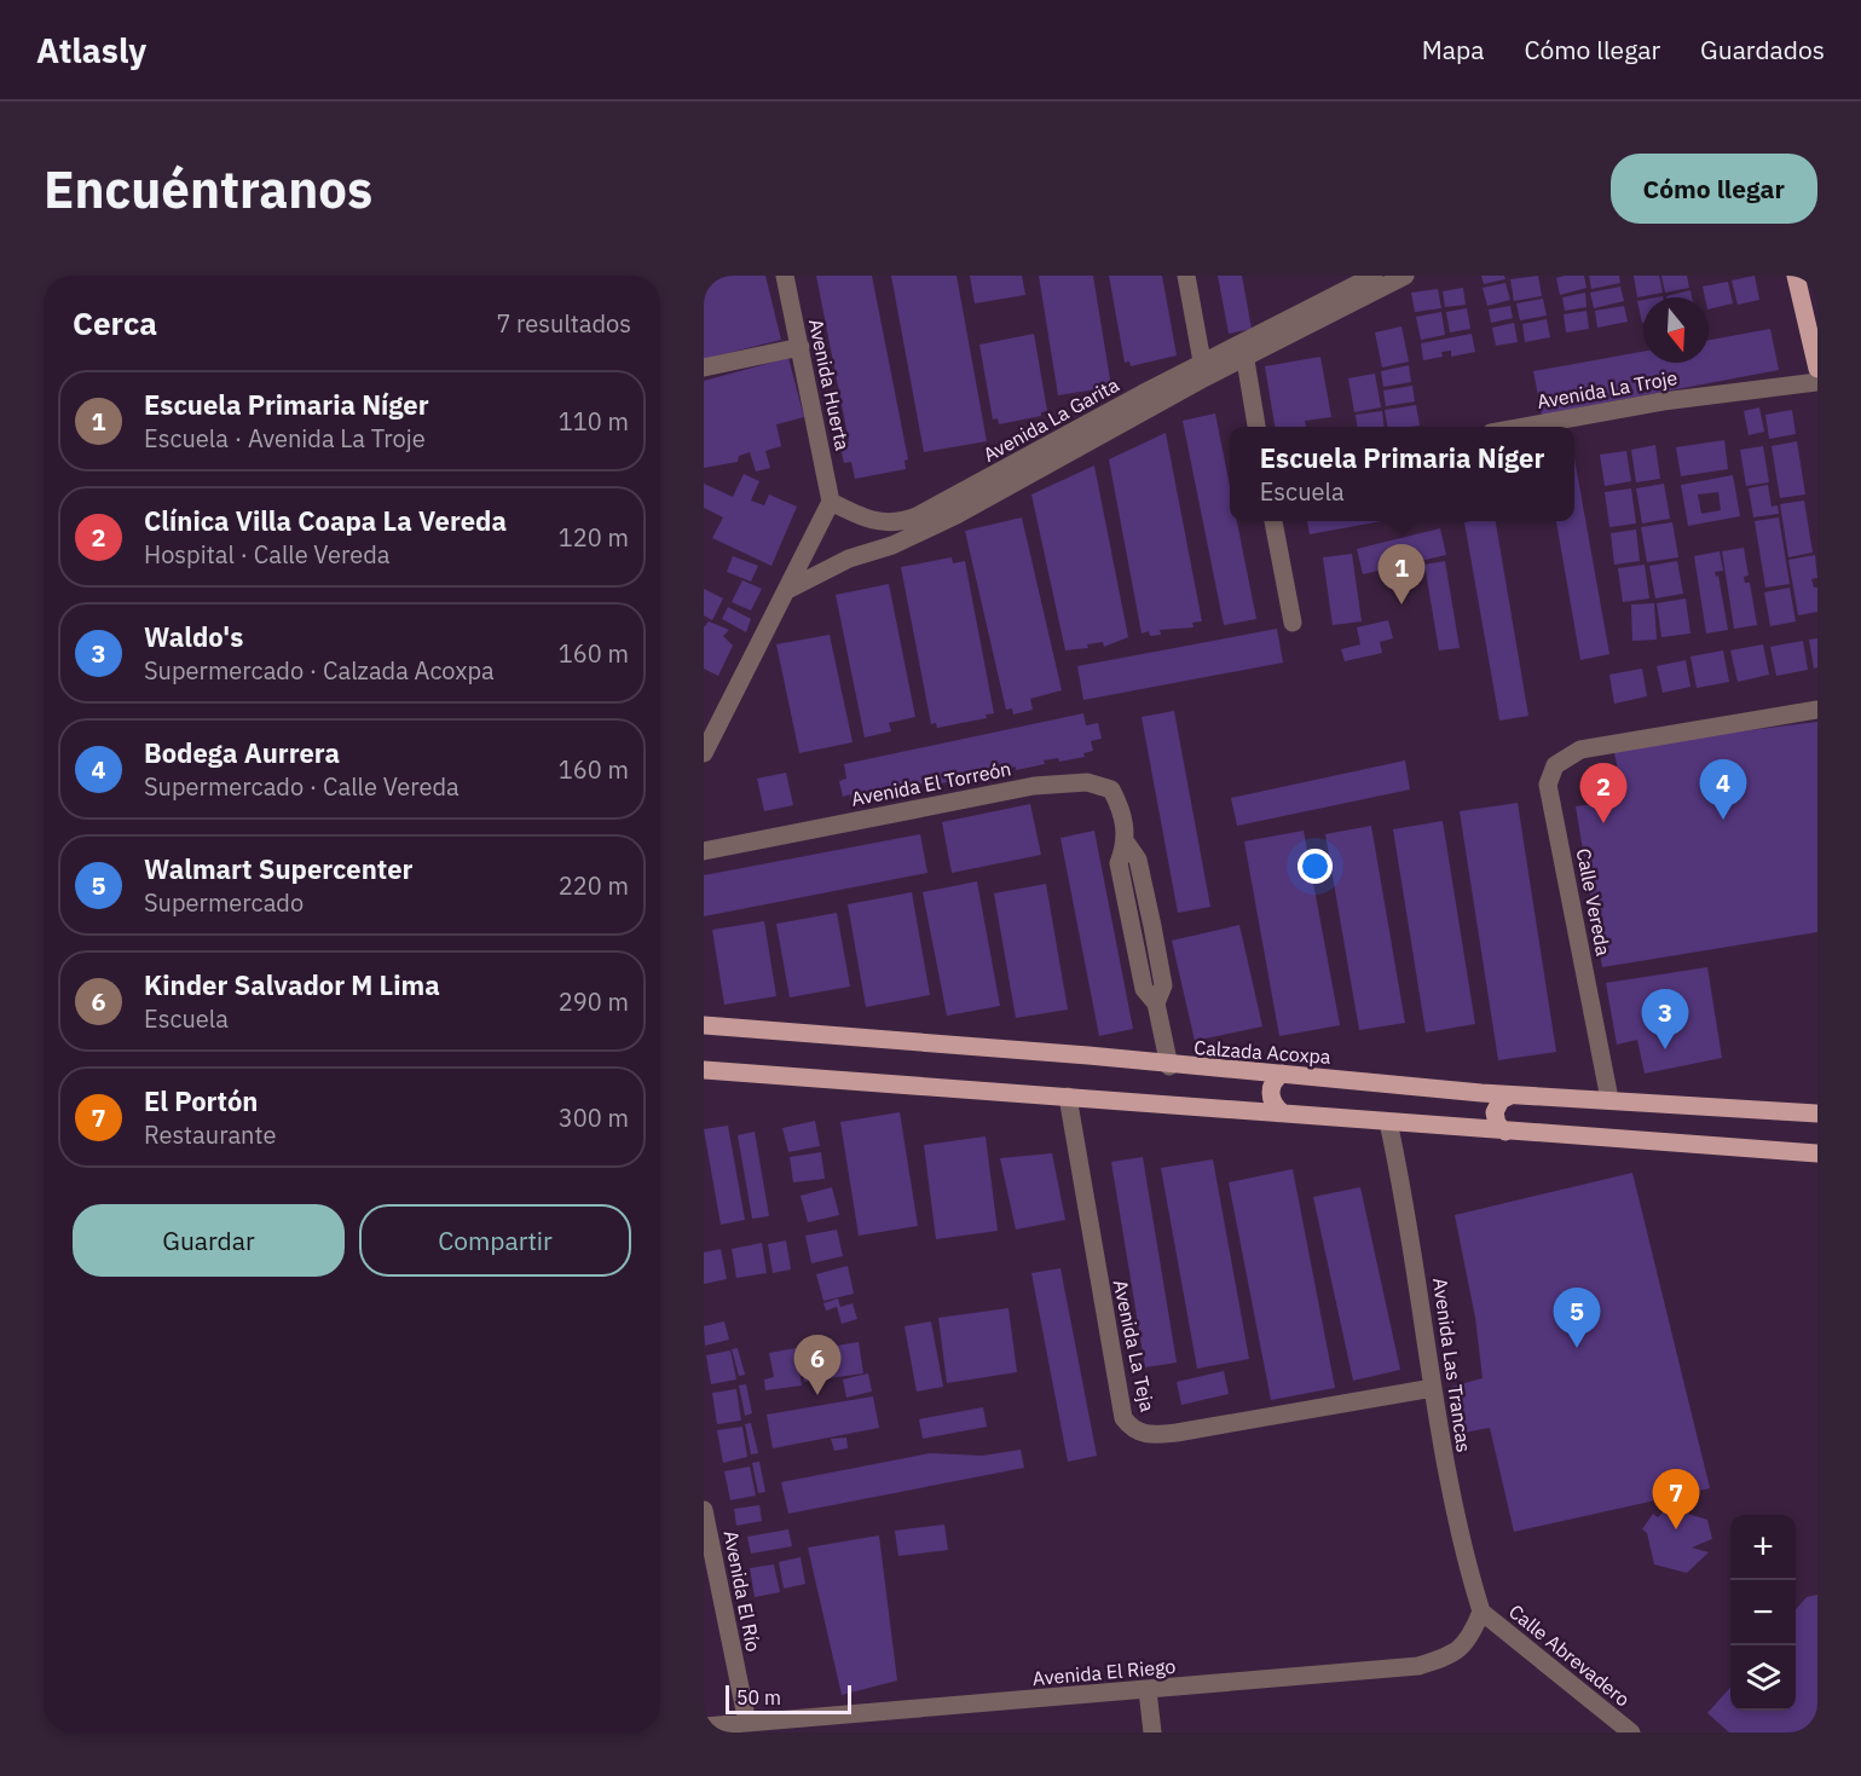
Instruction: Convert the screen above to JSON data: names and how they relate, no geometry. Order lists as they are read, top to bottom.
{
  "streets": {
    "main road": ["Calzada Acoxpa"],
    "street": [
      "Avenida Huerta",
      "Avenida La Troje",
      "Avenida La Garita",
      "Avenida El Torreón",
      "Calle Vereda",
      "Avenida La Teja",
      "Avenida Las Trancas",
      "Avenida El Río",
      "Calle Abrevadero",
      "Avenida El Riego"
    ]
  },
  "crossings": [
    ["Avenida Huerta", "Avenida La Garita"],
    ["Avenida El Torreón", "Calzada Acoxpa"],
    ["Calle Vereda", "Calzada Acoxpa"],
    ["Avenida La Teja", "Avenida Las Trancas"],
    ["Avenida Las Trancas", "Calle Abrevadero"],
    ["Avenida Las Trancas", "Avenida El Riego"],
    ["Avenida El Río", "Avenida El Riego"],
    ["Calle Abrevadero", "Avenida El Riego"]
  ],
  "scale_bar": "50 m",
  "north": "bottom",
  "page": {
    "header": "Atlasly",
    "nav": ["Mapa", "Cómo llegar", "Guardados"],
    "buttons": [
      "Cómo llegar",
      ["Guardar", "Compartir"]
    ],
    "title": "Encuéntranos",
    "heading": ["Cerca", "7 resultados"],
    "list": [
      {
        "mark": "1",
        "name": "Escuela Primaria Níger",
        "note": "Escuela · Avenida La Troje",
        "value": "110 m"
      },
      {
        "mark": "2",
        "name": "Clínica Villa Coapa La Vereda",
        "note": "Hospital · Calle Vereda",
        "value": "120 m"
      },
      {
        "mark": "3",
        "name": "Waldo's",
        "note": "Supermercado · Calzada Acoxpa",
        "value": "160 m"
      },
      {
        "mark": "4",
        "name": "Bodega Aurrera",
        "note": "Supermercado · Calle Vereda",
        "value": "160 m"
      },
      {
        "mark": "5",
        "name": "Walmart Supercenter",
        "note": "Supermercado",
        "value": "220 m"
      },
      {
        "mark": "6",
        "name": "Kinder Salvador M Lima",
        "note": "Escuela",
        "value": "290 m"
      },
      {
        "mark": "7",
        "name": "El Portón",
        "note": "Restaurante",
        "value": "300 m"
      }
    ],
    "popup": ["Escuela Primaria Níger", "Escuela"],
    "pins": [
      "1",
      "4",
      "2",
      "3",
      "5",
      "6",
      "7"
    ],
    "map_buttons": ["+", "−"],
    "scale": "50 m"
  }
}
